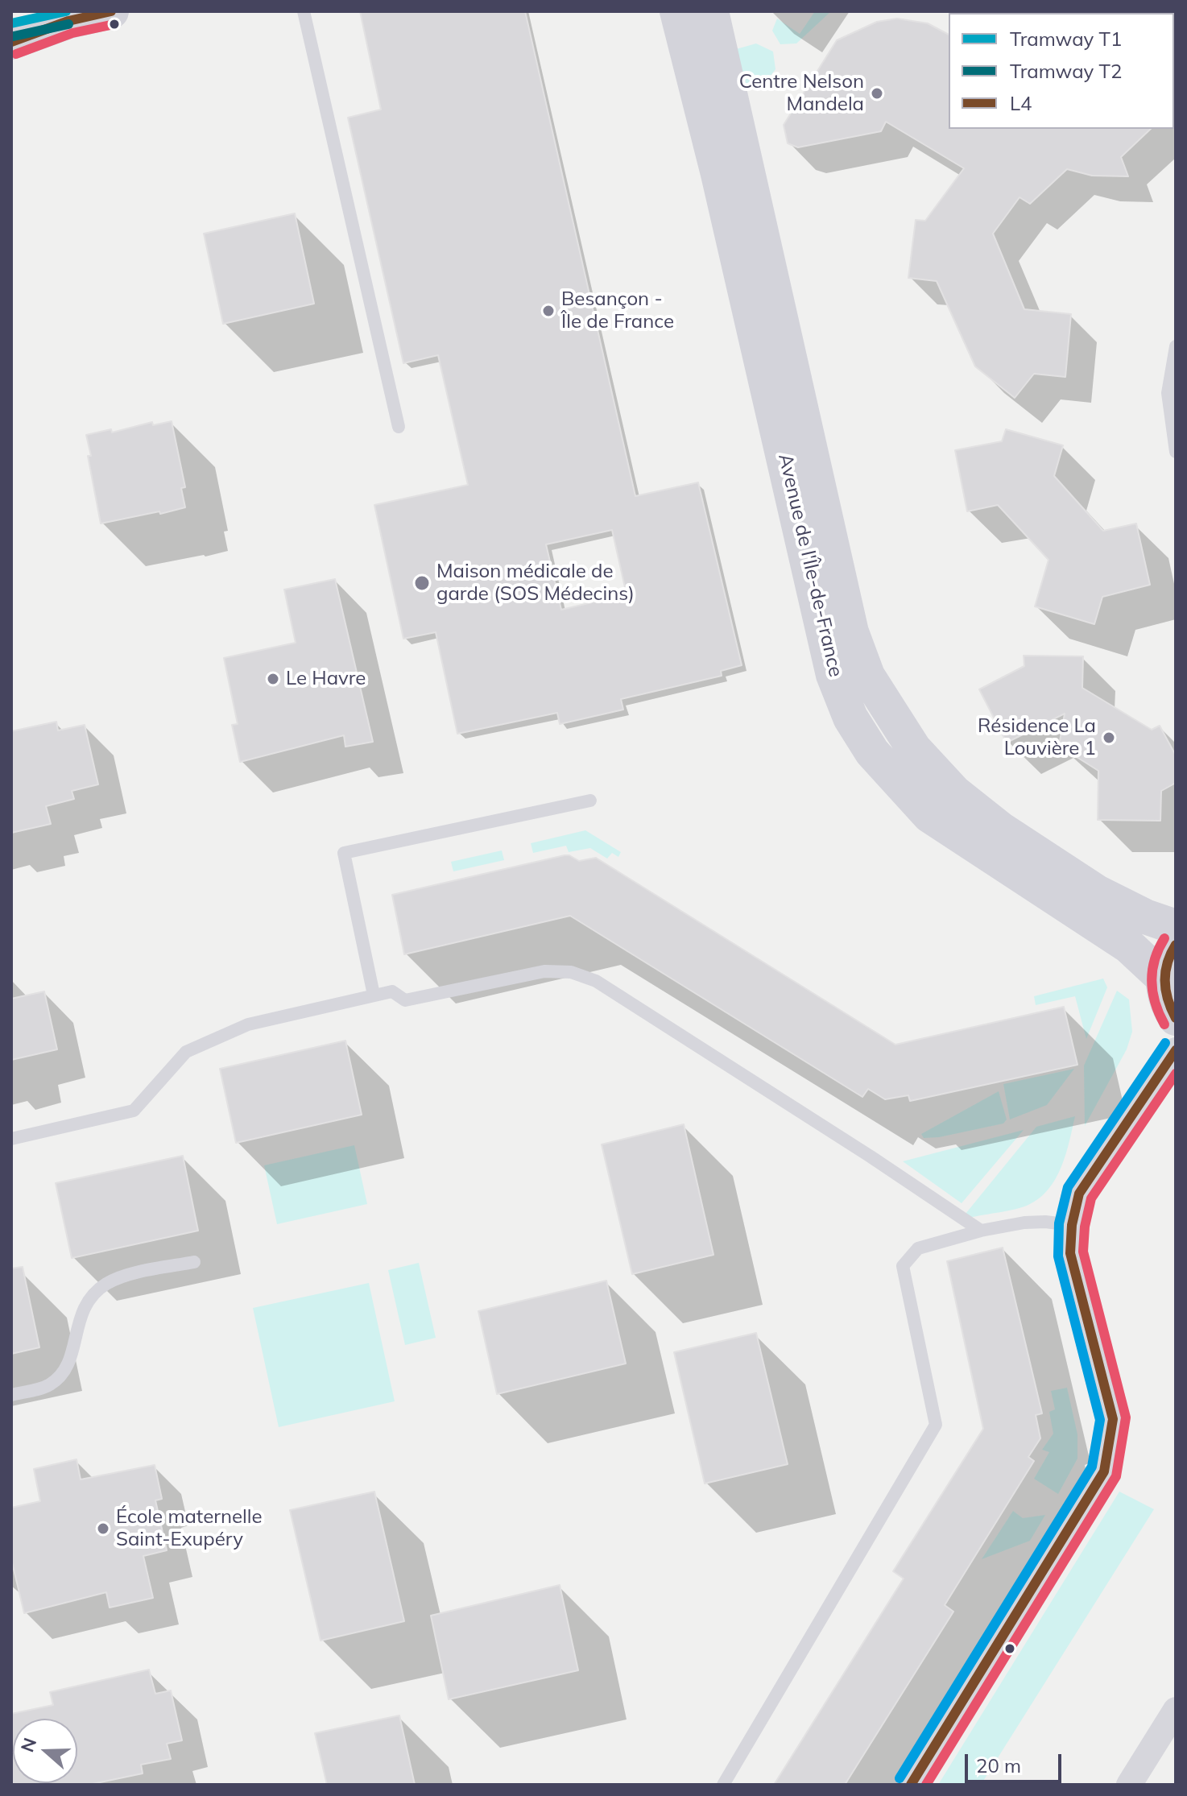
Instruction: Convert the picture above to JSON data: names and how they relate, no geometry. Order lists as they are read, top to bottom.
{
  "streets": {
    "street": ["Avenue de l'Île-de-France"]
  },
  "places": [
    "Centre Nelson Mandela",
    "Besançon - Île de France",
    "Maison médicale de garde (SOS Médecins)",
    "Le Havre",
    "Résidence La Louvière 1",
    "École maternelle Saint-Exupéry"
  ],
  "lines": ["tram line T1", "transit line L4", "tram line T2"],
  "legend": ["Tramway T1", "Tramway T2", "L4"],
  "scale_bar": "20 m",
  "north": "left"
}
